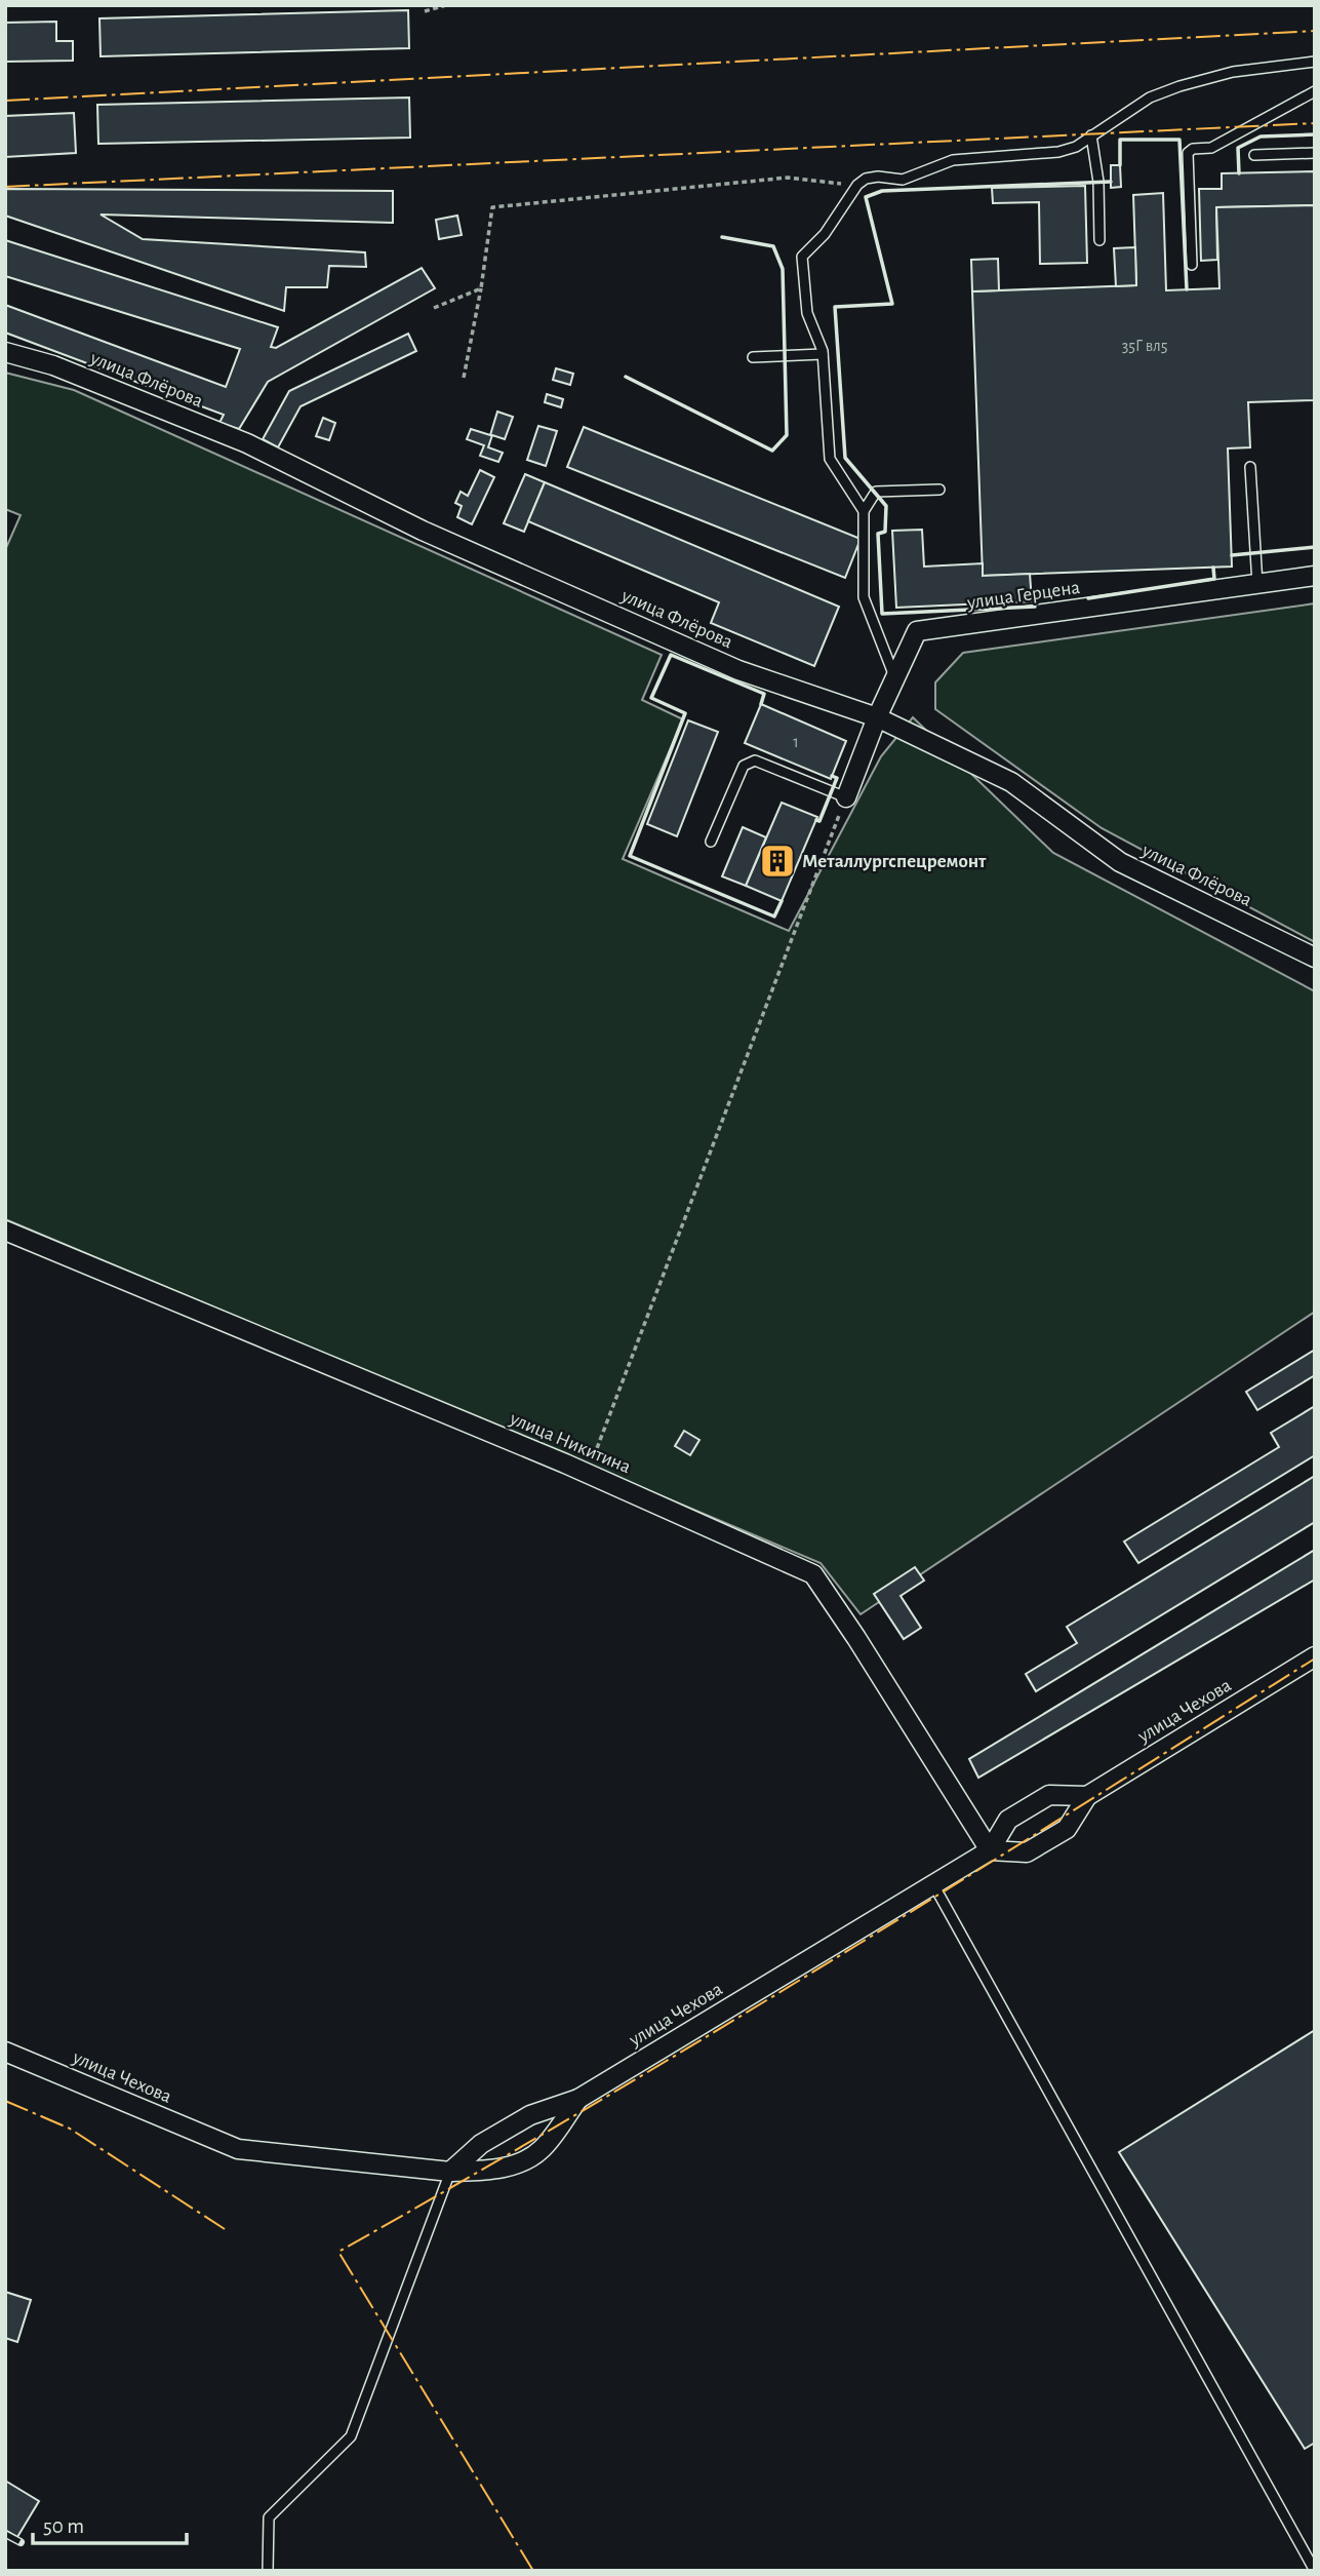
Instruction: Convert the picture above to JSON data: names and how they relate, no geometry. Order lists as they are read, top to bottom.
{
  "streets": {
    "street": [
      "улица Флёрова",
      "улица Герцена",
      "улица Никитина",
      "улица Чехова"
    ]
  },
  "crossings": [
    ["улица Флёрова", "улица Герцена"],
    ["улица Никитина", "улица Чехова"]
  ],
  "places": {
    "building": ["Металлургспецремонт"]
  },
  "house_numbers": ["35Г вл5", "1"],
  "scale_bar": "50 m"
}
